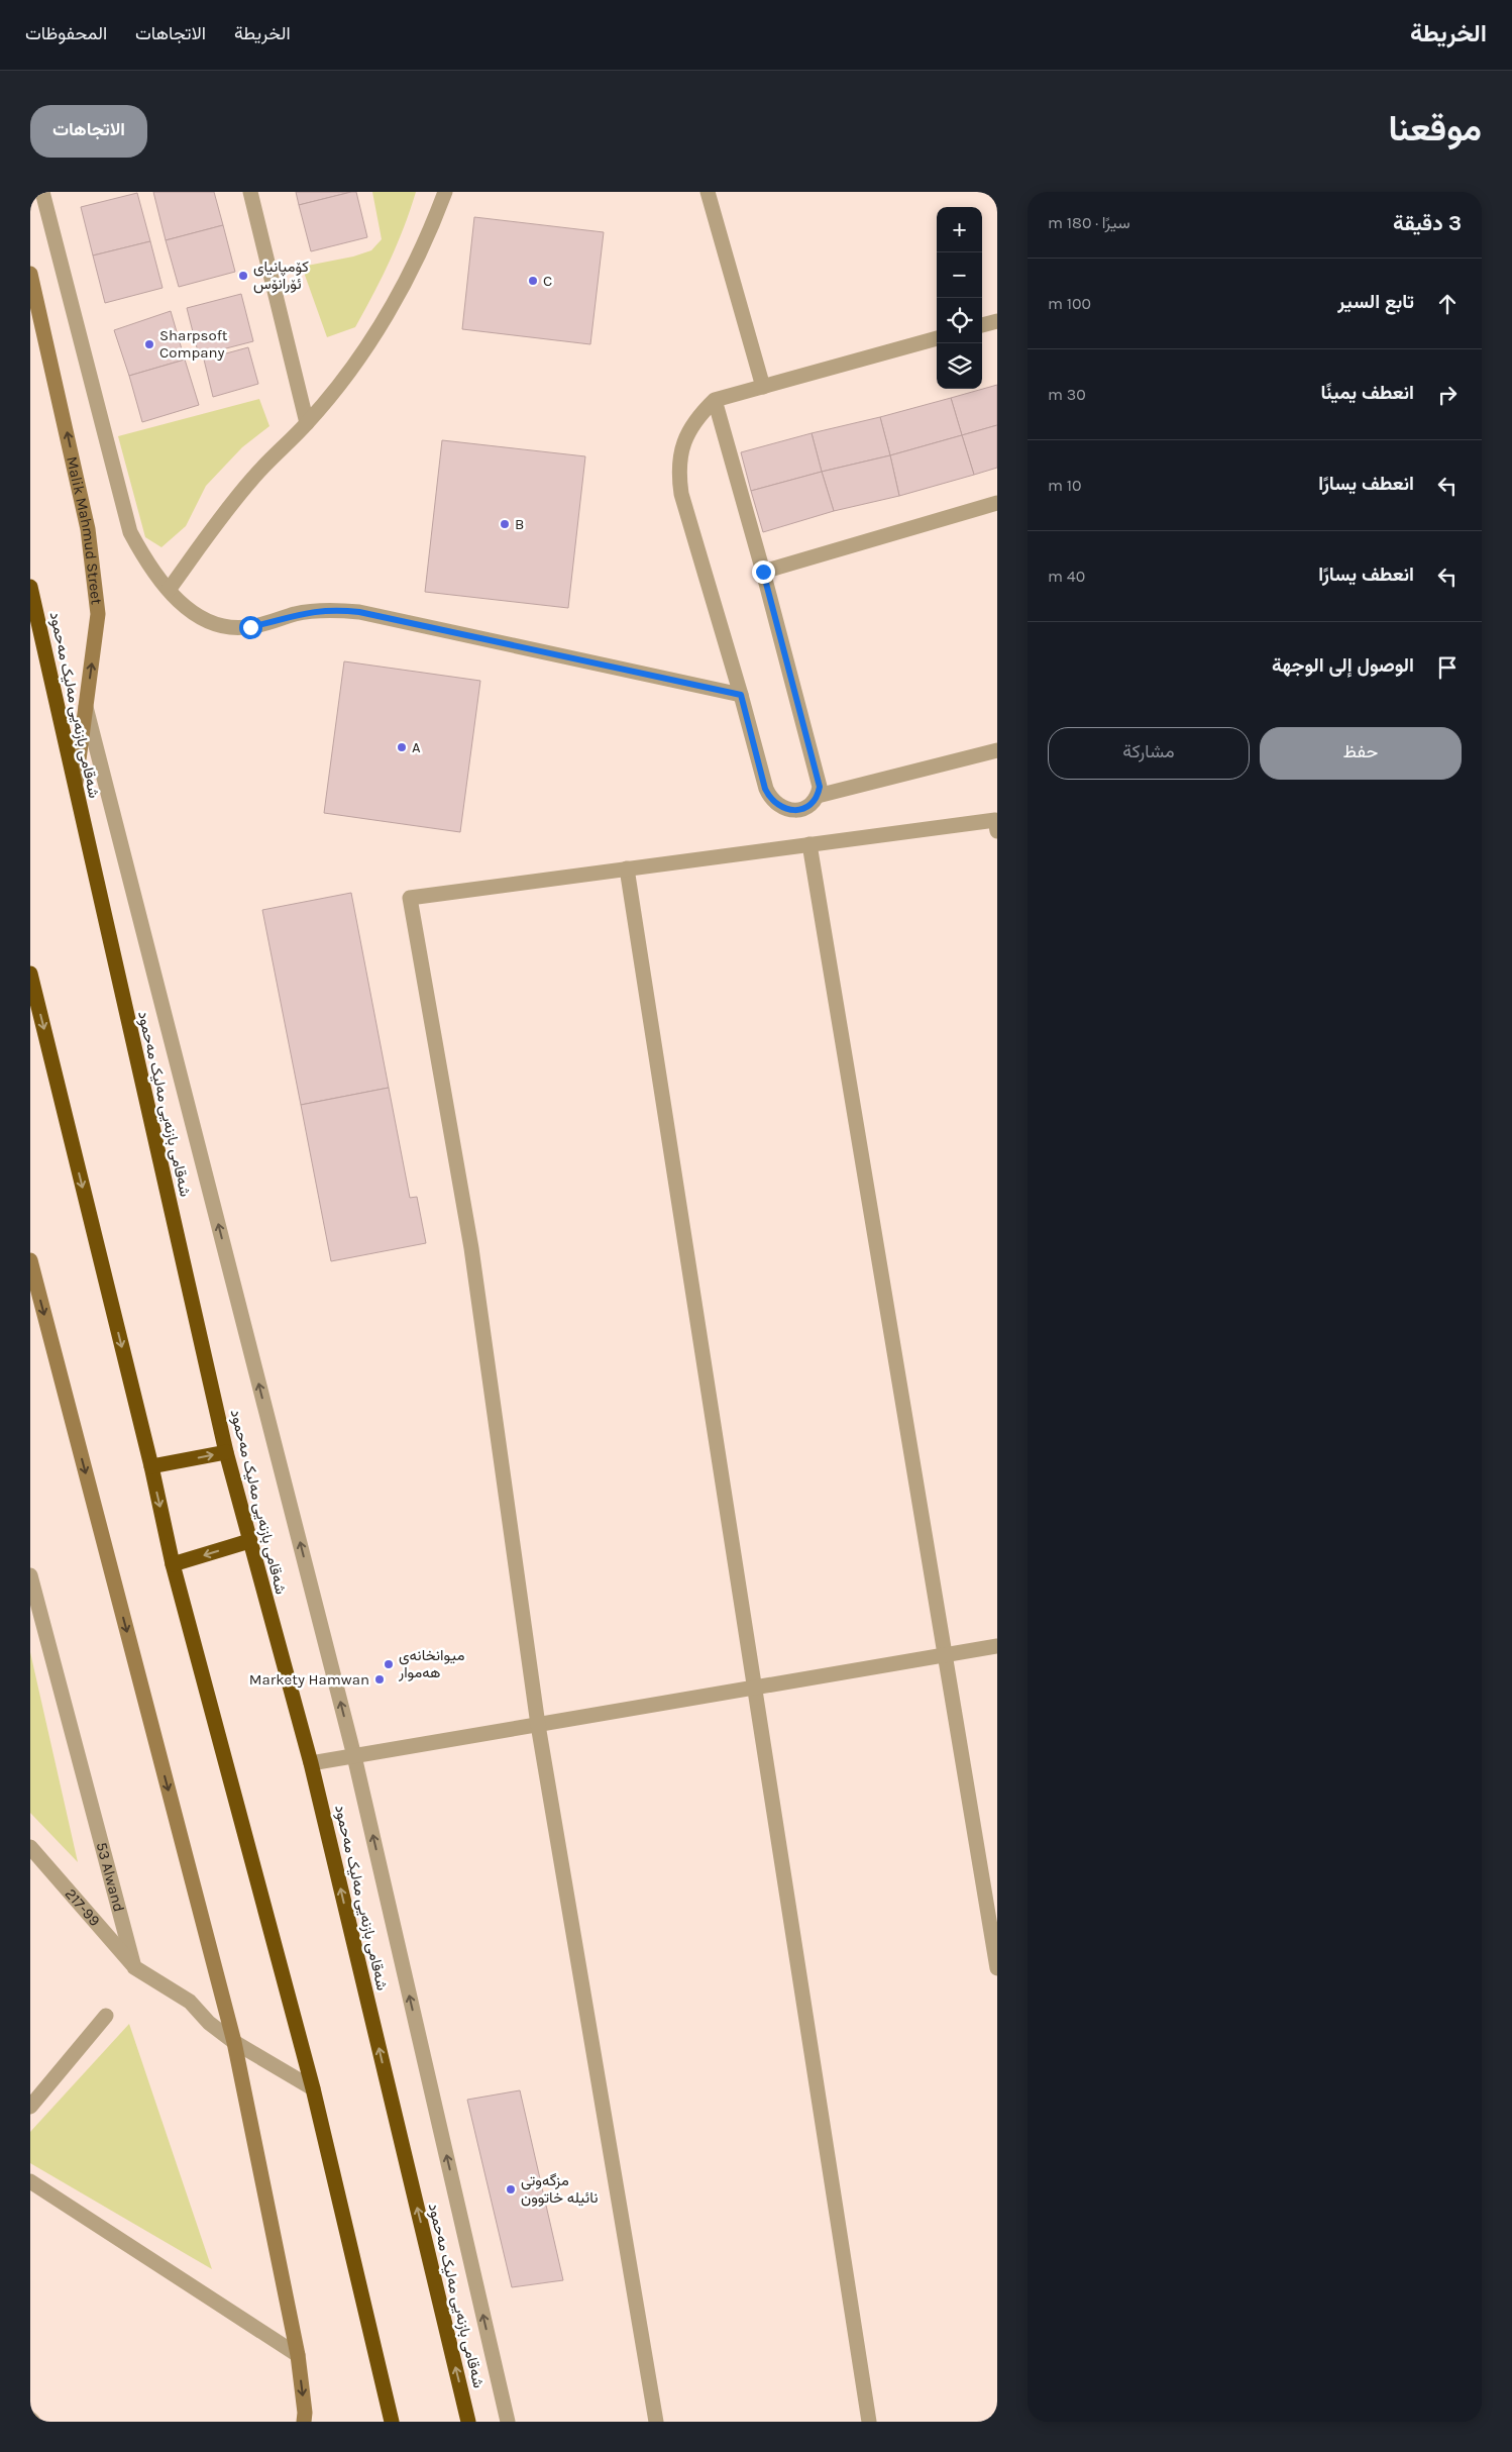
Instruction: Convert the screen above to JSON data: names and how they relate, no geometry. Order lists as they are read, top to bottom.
{
  "streets": {
    "highway": ["شەقامی بازنەیی مەلیک مەحمود"],
    "main road": ["Malik Mahmud Street"],
    "street": ["53 Alwand", "217-99"]
  },
  "crossings": [
    ["Malik Mahmud Street", "شەقامی بازنەیی مەلیک مەحمود"],
    ["53 Alwand", "217-99"]
  ],
  "one_way": ["Malik Mahmud Street"],
  "places": [
    "کۆمپانیای ئۆرانۆس",
    "C",
    "Sharpsoft Company",
    "B",
    "A",
    "میوانخانەی هەموار",
    "Markety Hamwan",
    "مزگەوتی نائیلە خاتوون"
  ],
  "page": {
    "header": "الخريطة",
    "nav": ["الخريطة", "الاتجاهات", "المحفوظات"],
    "title": "موقعنا",
    "buttons": [
      "الاتجاهات",
      ["حفظ", "مشاركة"]
    ],
    "heading": ["3 دقيقة", "سيرًا · 180 m"],
    "map_buttons": ["+", "−"],
    "list": [
      ["تابع السير", "100 m"],
      ["انعطف يمينًا", "30 m"],
      ["انعطف يسارًا", "10 m"],
      ["انعطف يسارًا", "40 m"],
      "الوصول إلى الوجهة"
    ]
  }
}
